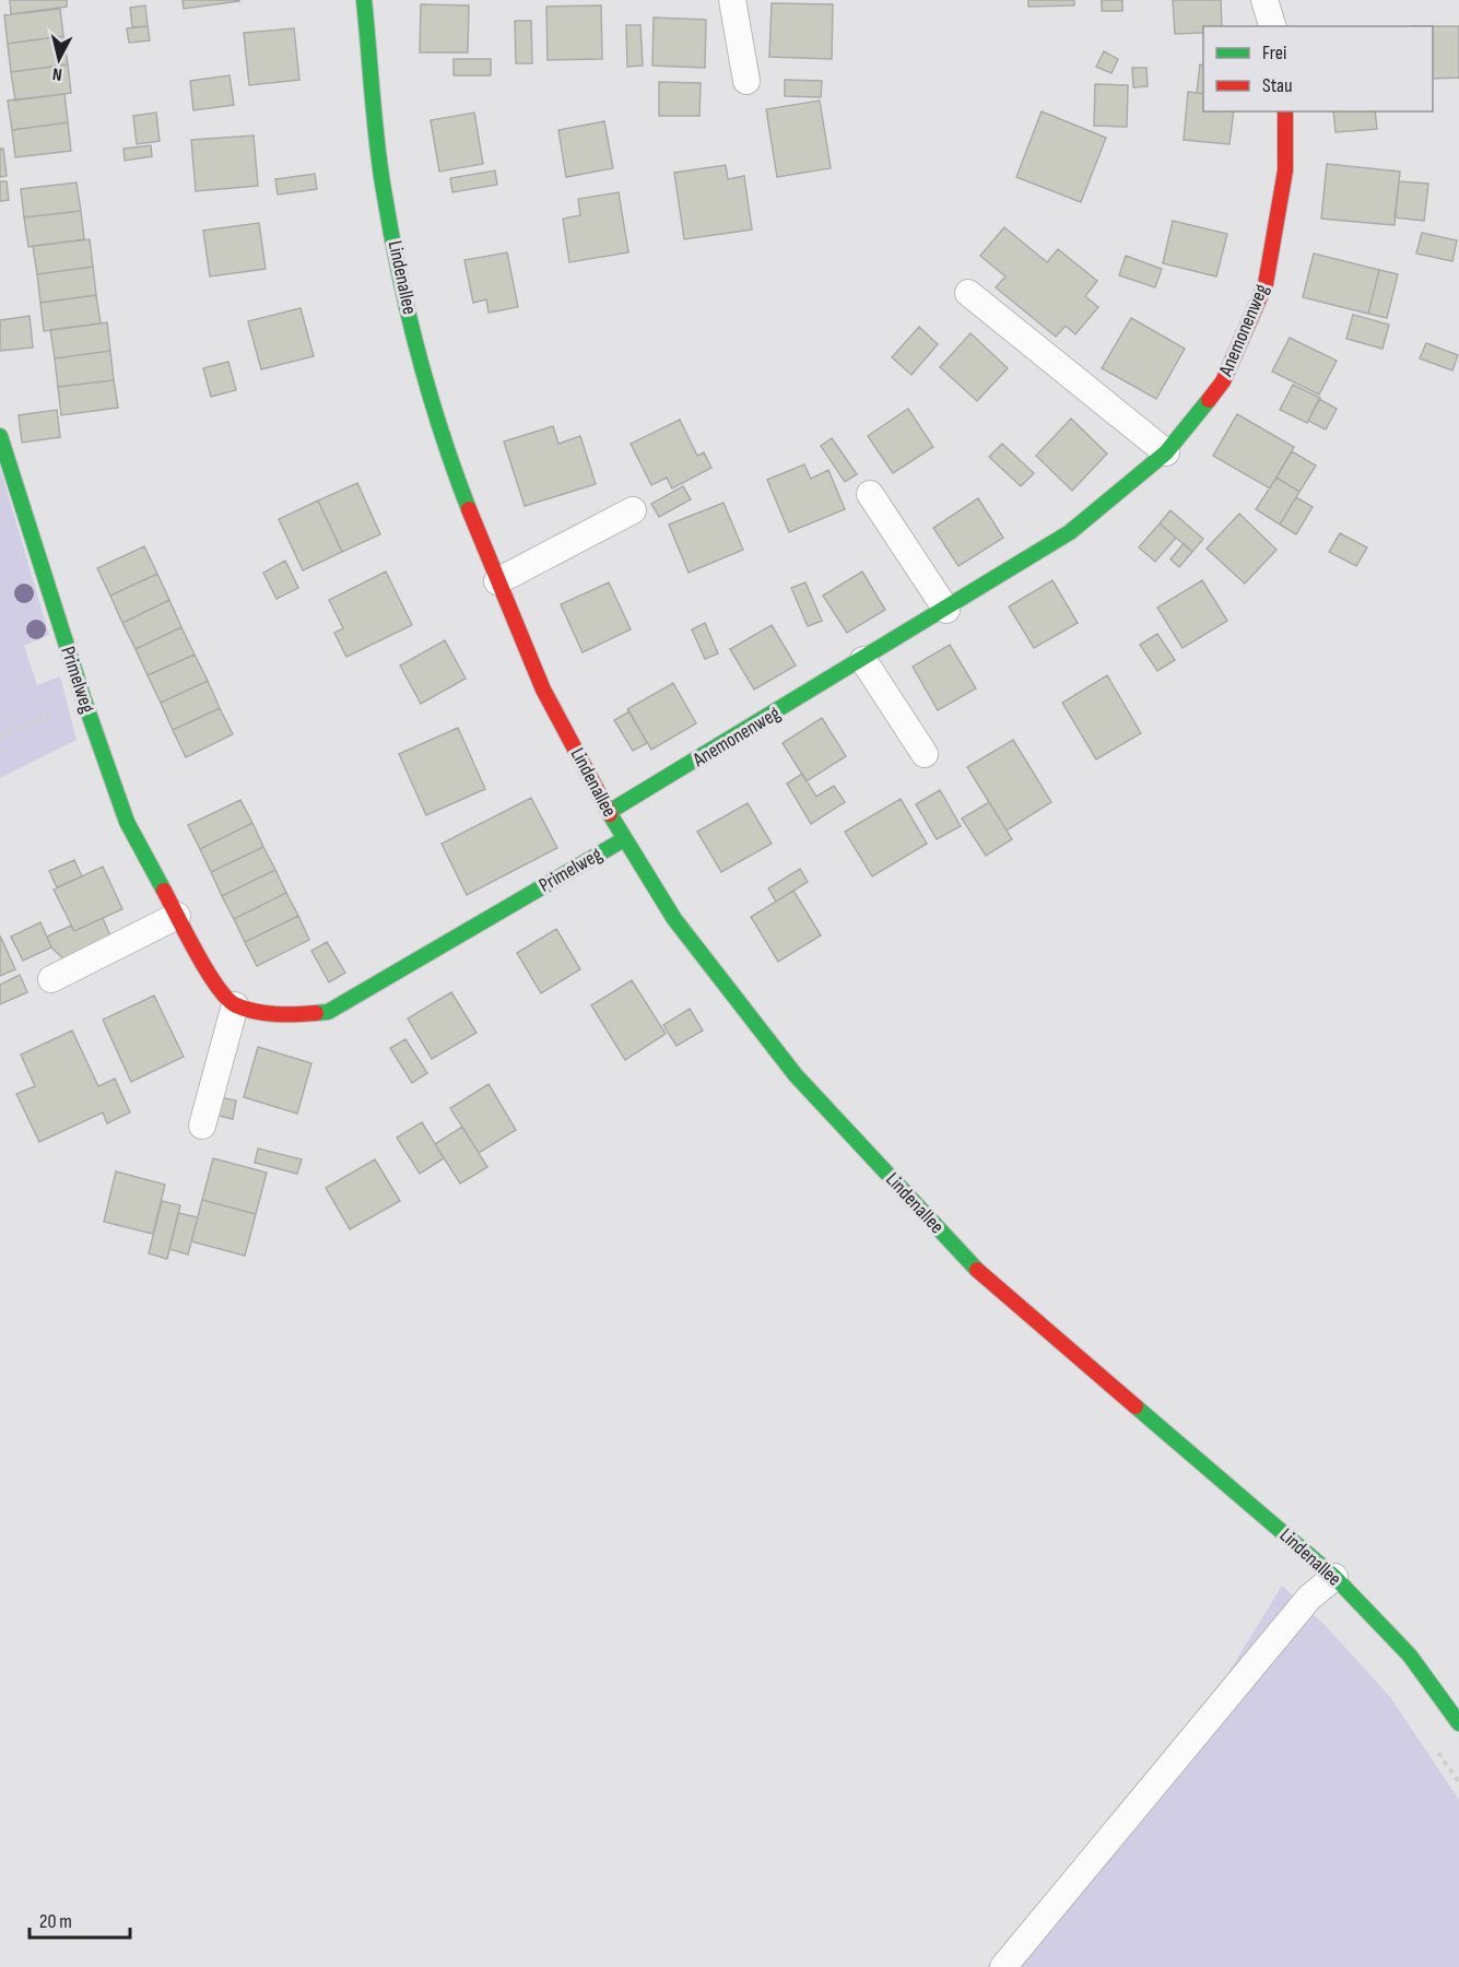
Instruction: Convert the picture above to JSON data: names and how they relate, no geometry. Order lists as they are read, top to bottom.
{
  "streets": {
    "street": ["Lindenallee", "Anemonenweg", "Primelweg"]
  },
  "crossings": [
    ["Lindenallee", "Anemonenweg"],
    ["Lindenallee", "Primelweg"]
  ],
  "legend": ["Frei", "Stau"],
  "scale_bar": "20 m",
  "north": "bottom"
}
